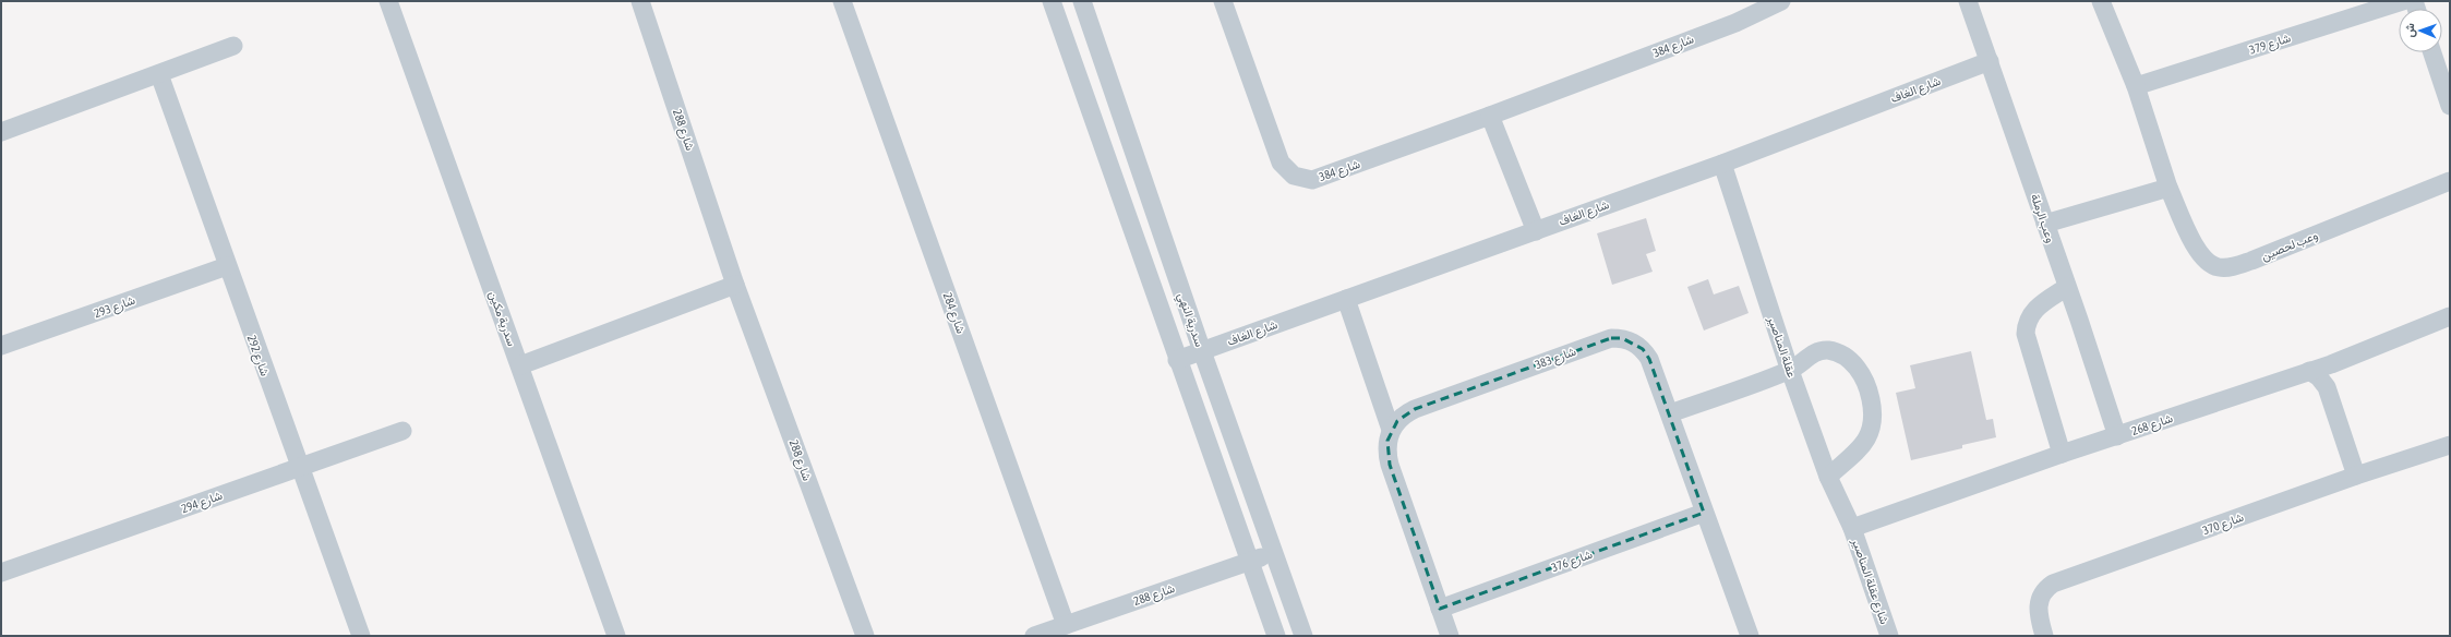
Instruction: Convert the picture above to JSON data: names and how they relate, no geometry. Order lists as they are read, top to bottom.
{
  "streets": {
    "street": [
      "شارع 379",
      "شارع 384",
      "شارع الغاف",
      "شارع 288",
      "وعب الرملة",
      "وعب لحصين",
      "شارع 293",
      "شارع 284",
      "سدرية مكين",
      "سدرية النهي",
      "عقلة المناصير",
      "شارع 292",
      "شارع 383",
      "شارع 268",
      "شارع 294",
      "شارع 370",
      "شارع 376",
      "شارع عقلة المناصير"
    ]
  },
  "crossings": [
    ["شارع 379", "وعب لحصين"],
    ["شارع الغاف", "وعب الرملة"],
    ["شارع الغاف", "سدرية النهي"],
    ["شارع الغاف", "عقلة المناصير"],
    ["شارع 288", "شارع 284"],
    ["شارع 288", "سدرية النهي"],
    ["وعب الرملة", "شارع 268"],
    ["شارع 293", "شارع 292"],
    ["عقلة المناصير", "شارع 268"],
    ["عقلة المناصير", "شارع عقلة المناصير"],
    ["شارع 292", "شارع 294"],
    ["شارع 383", "شارع 376"],
    ["شارع 268", "شارع عقلة المناصير"]
  ],
  "north": "left"
}
